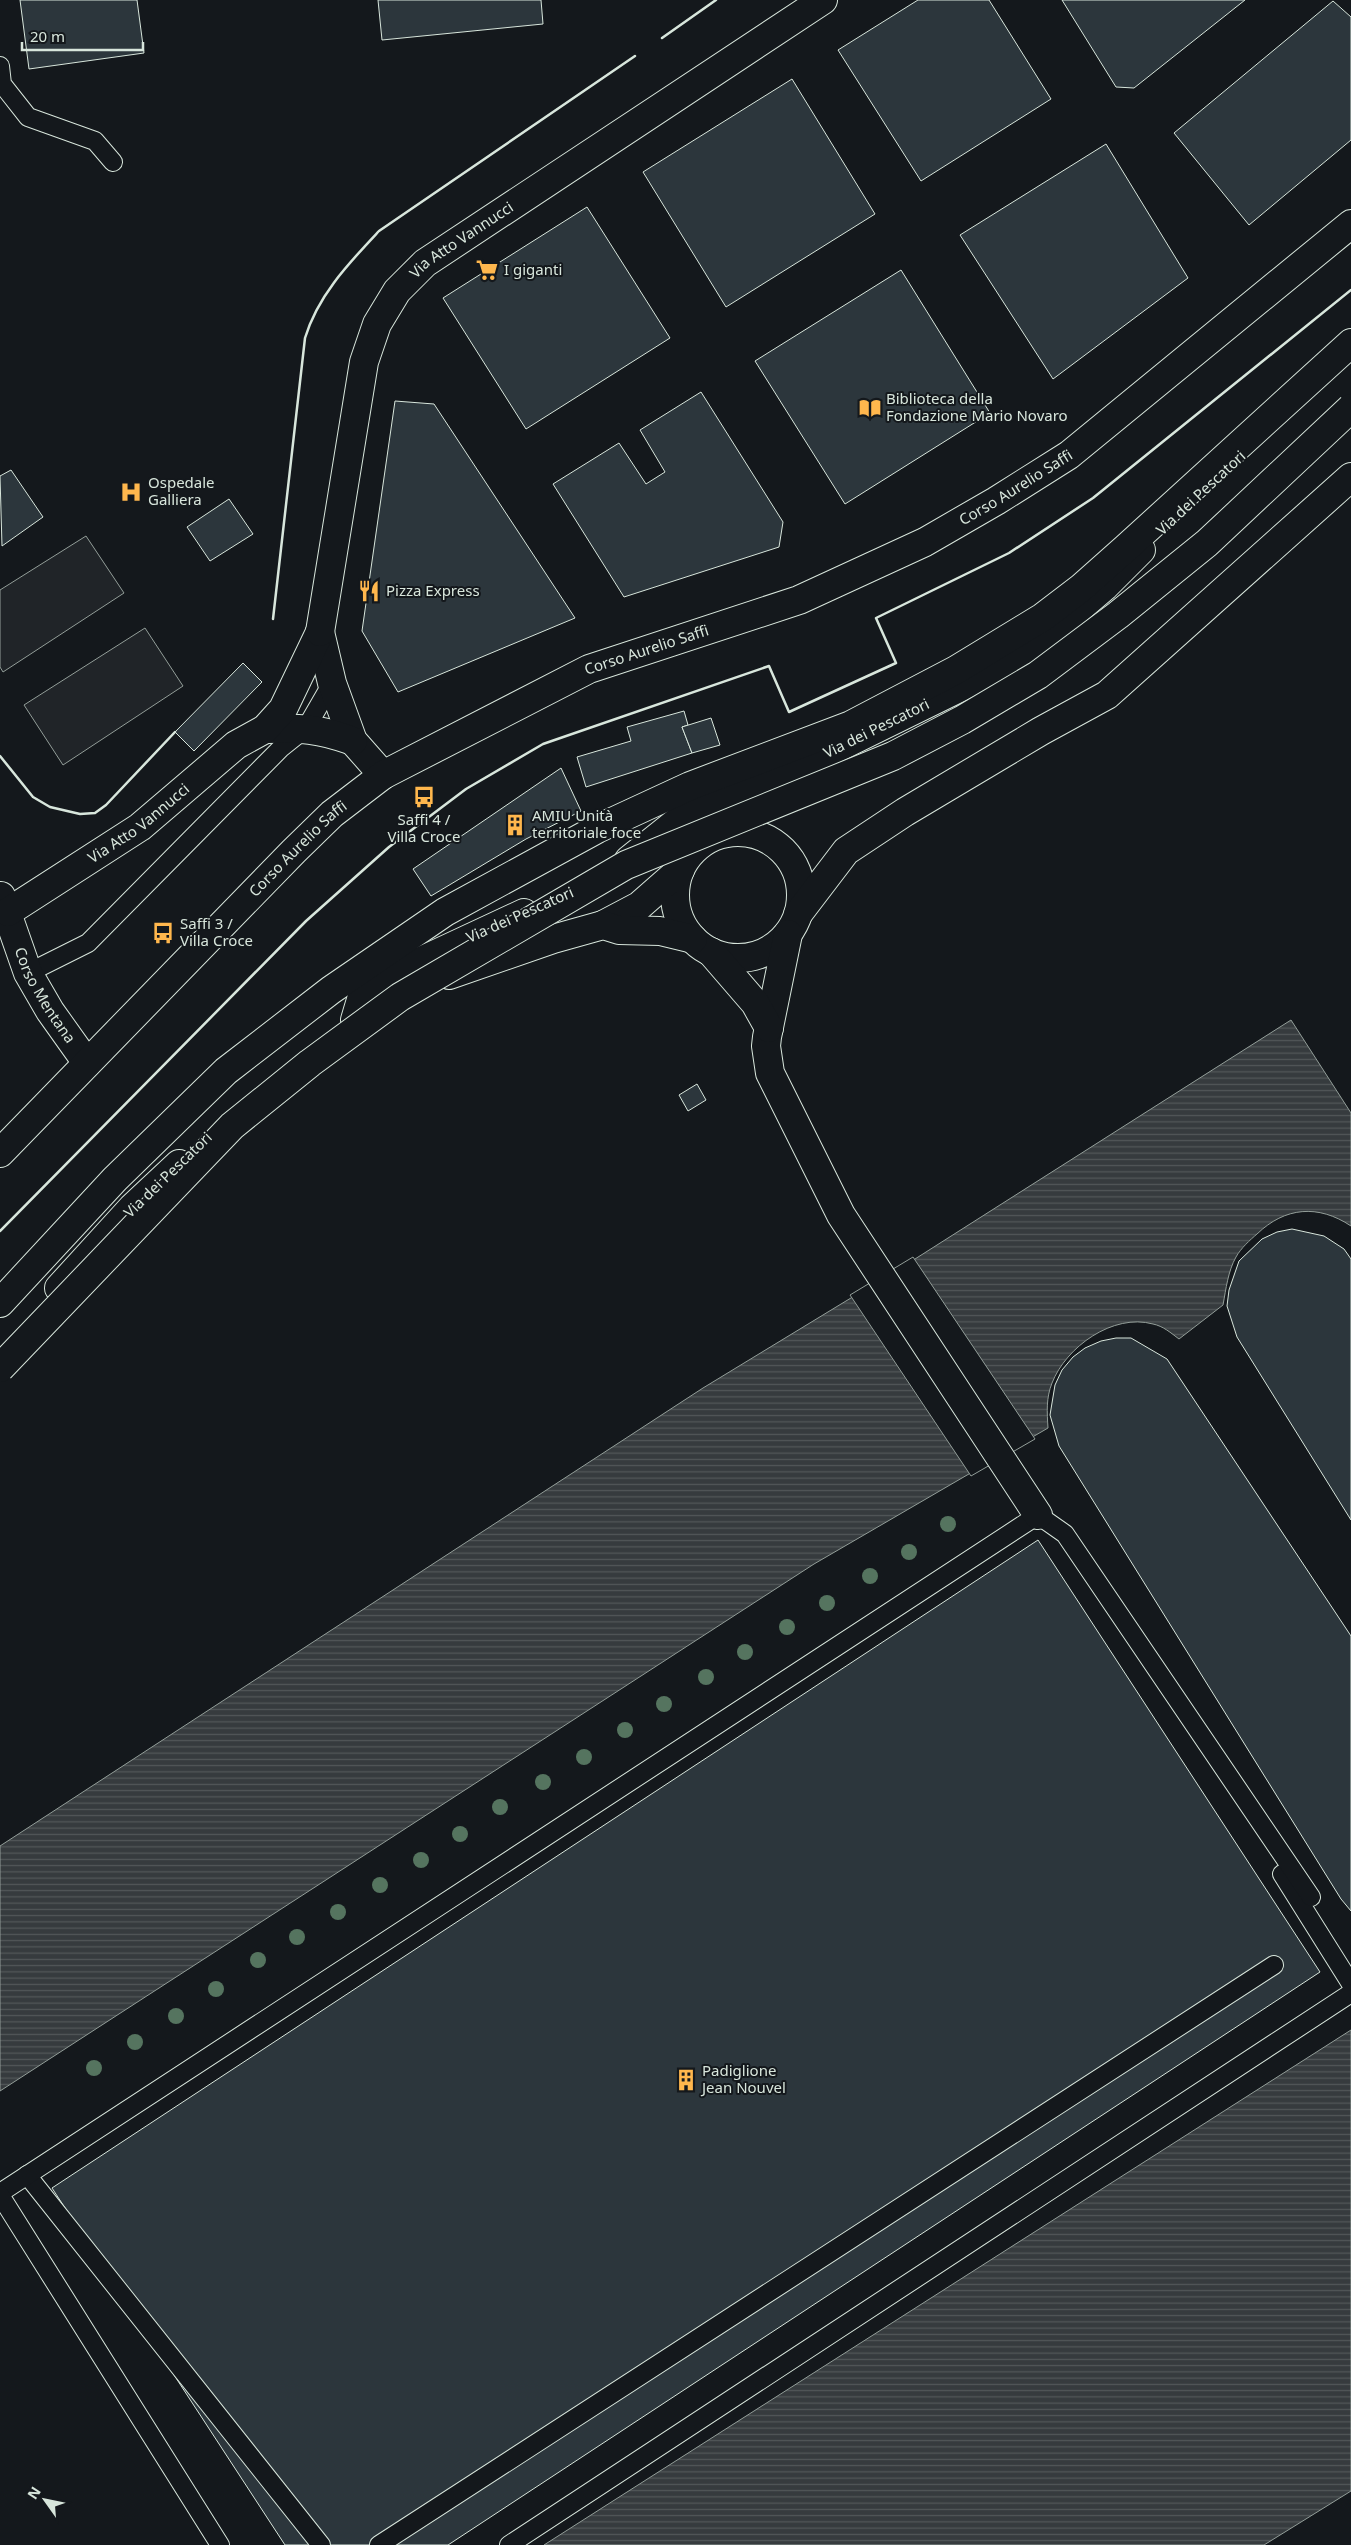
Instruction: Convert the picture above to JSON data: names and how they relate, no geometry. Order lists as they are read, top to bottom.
{
  "streets": {
    "main road": [
      "Via Atto Vannucci",
      "Corso Aurelio Saffi",
      "Via dei Pescatori",
      "Corso Mentana"
    ]
  },
  "crossings": [
    ["Via Atto Vannucci", "Corso Aurelio Saffi"],
    ["Via Atto Vannucci", "Corso Mentana"],
    ["Corso Aurelio Saffi", "Corso Mentana"]
  ],
  "places": {
    "supermarket": ["I giganti"],
    "library": ["Biblioteca della Fondazione Mario Novaro"],
    "hospital": ["Ospedale Galliera"],
    "restaurant": ["Pizza Express"],
    "bus stop": ["Saffi 4 / Villa Croce", "Saffi 3 / Villa Croce"],
    "building": ["AMIU Unità territoriale foce", "Padiglione Jean Nouvel"]
  },
  "scale_bar": "20 m",
  "north": "top left"
}
